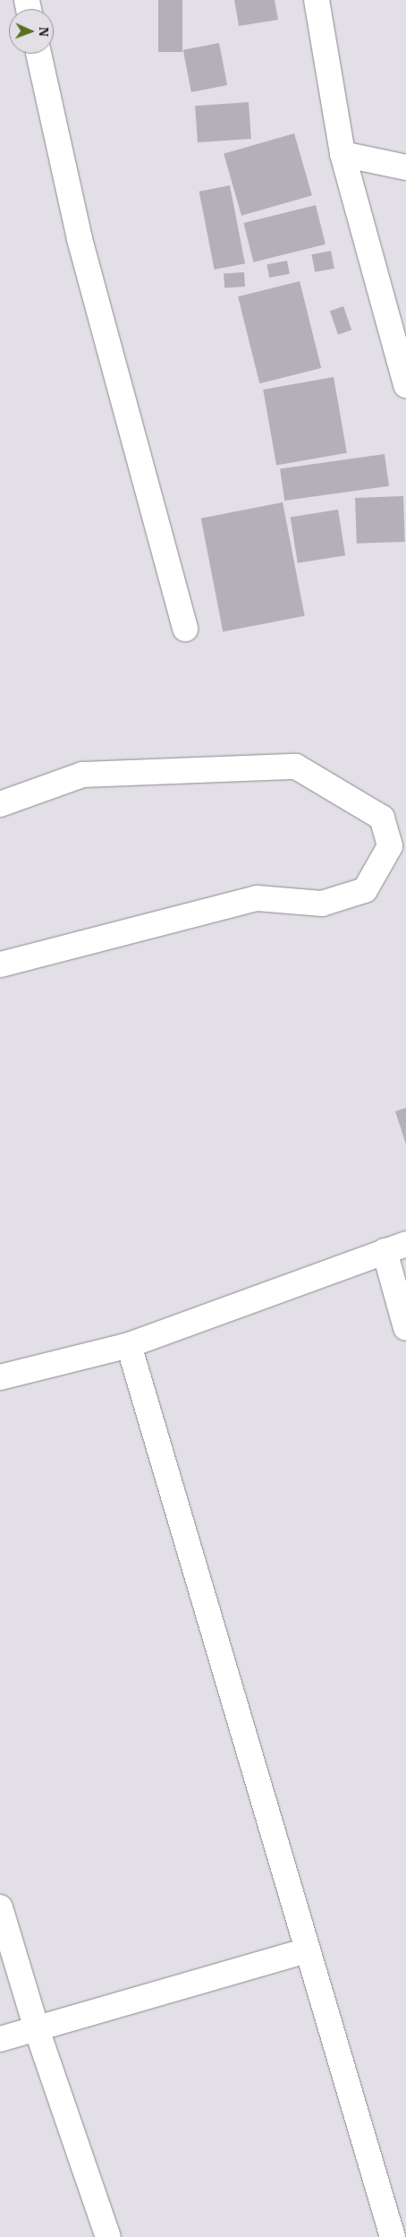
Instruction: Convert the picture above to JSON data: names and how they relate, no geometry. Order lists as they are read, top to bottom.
{
  "north": "right"
}
